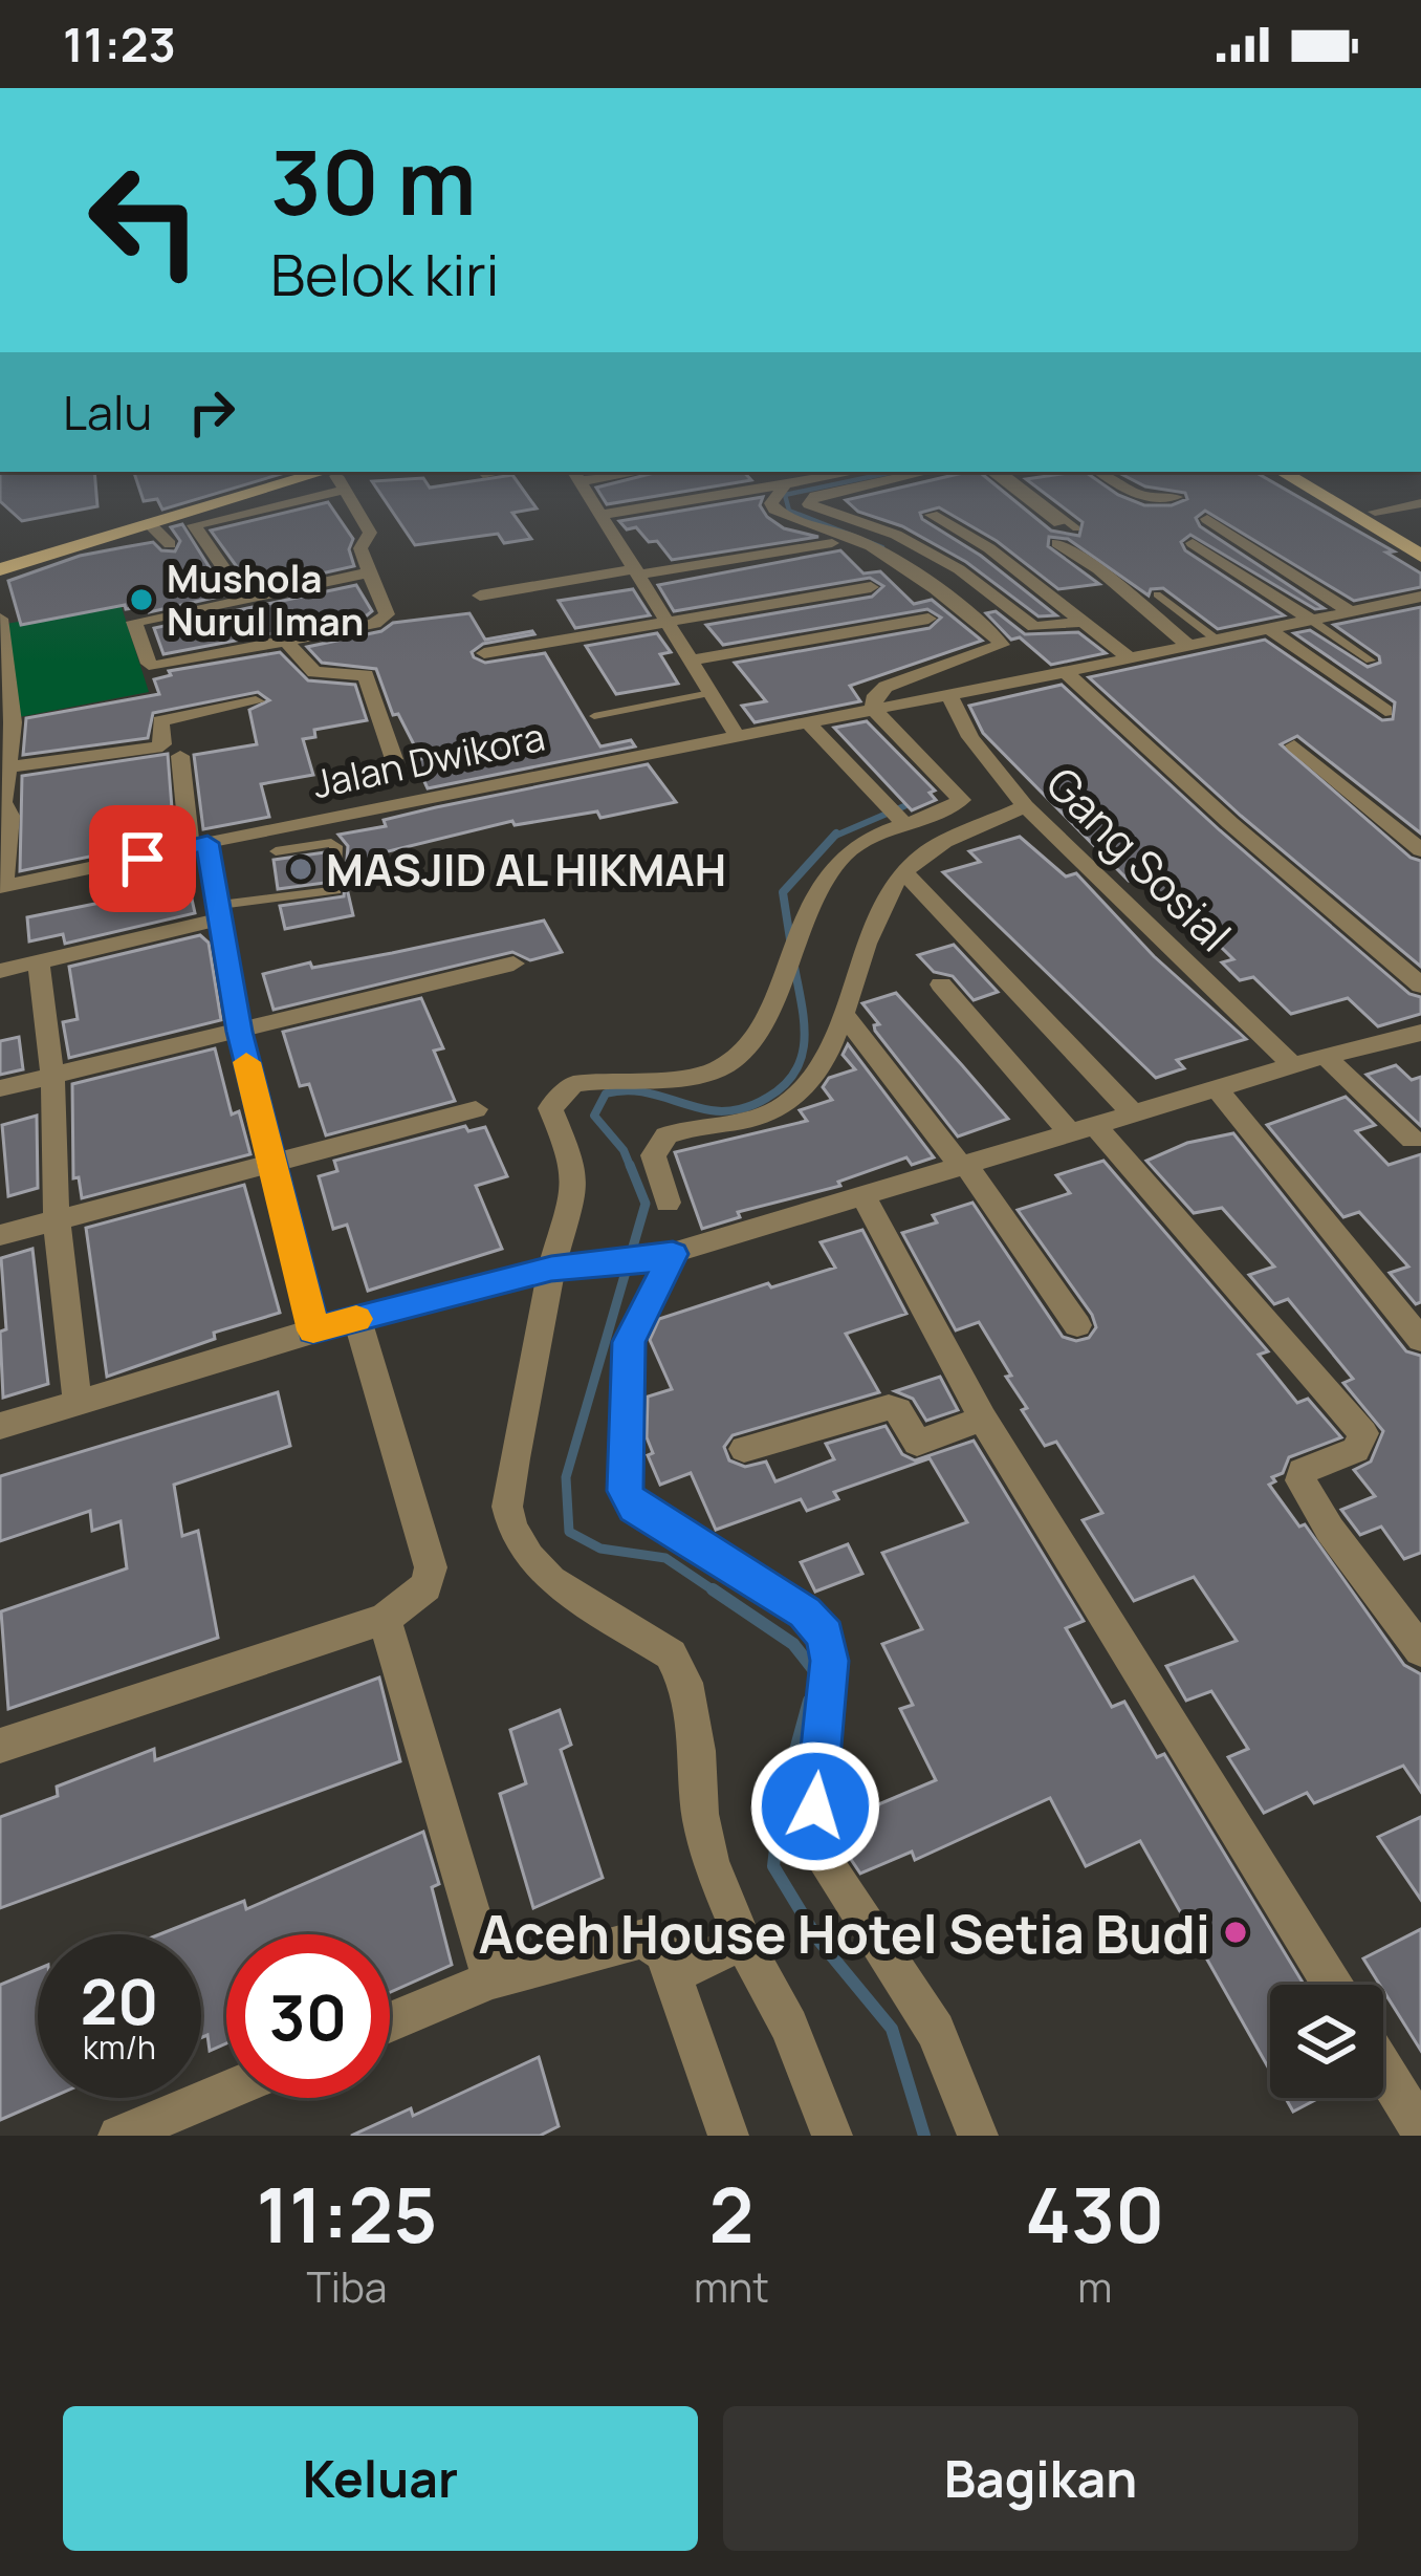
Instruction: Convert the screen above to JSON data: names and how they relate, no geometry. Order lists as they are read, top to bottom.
{
  "streets": {
    "street": ["Jalan Dwikora", "Gang Sosial"]
  },
  "crossings": [
    ["Jalan Dwikora", "Gang Sosial"]
  ],
  "places": ["Mushola Nurul Iman", "MASJID AL HIKMAH", "Aceh House Hotel Setia Budi"],
  "page": {
    "status": "11:23",
    "turn": ["30 m", "Belok kiri"],
    "then": "Lalu",
    "speed": "20 km/h",
    "limit": "30",
    "eta": [
      "11:25",
      "Tiba",
      "2",
      "mnt",
      "430",
      "m"
    ],
    "buttons": ["Keluar", "Bagikan"]
  }
}
